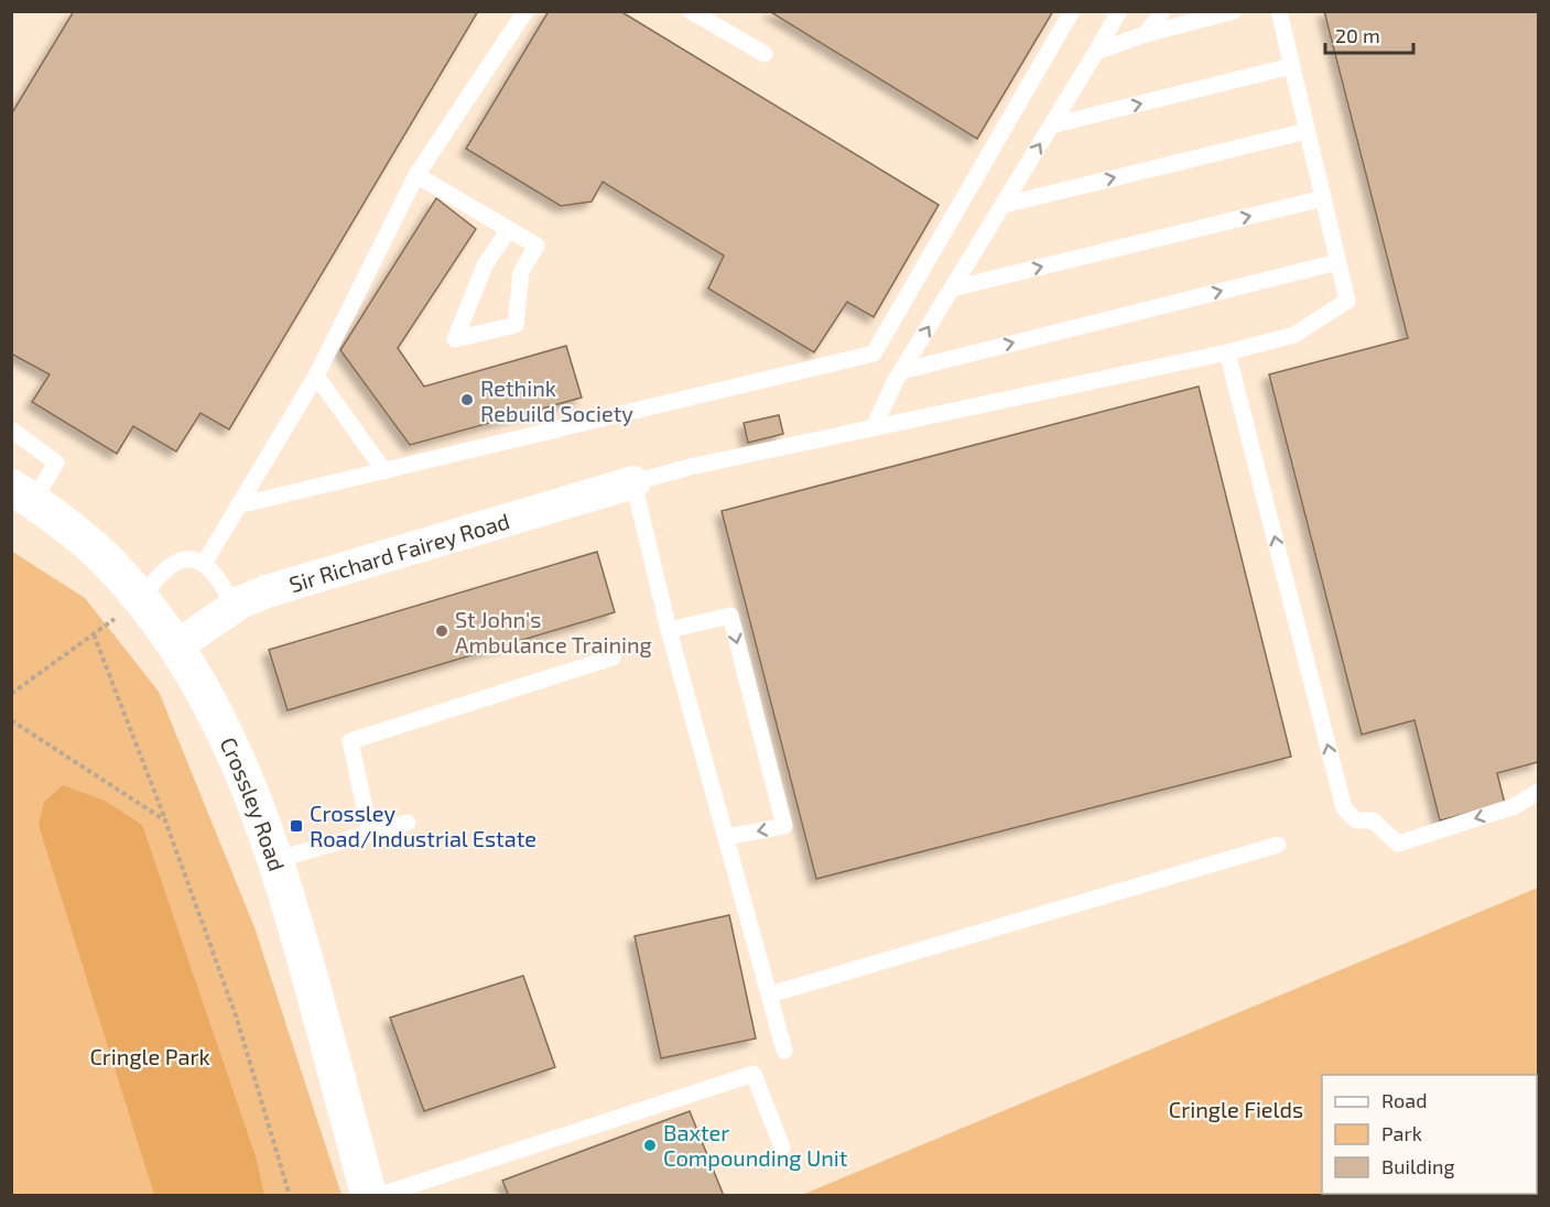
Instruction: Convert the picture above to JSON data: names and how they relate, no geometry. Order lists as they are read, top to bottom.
{
  "streets": {
    "street": ["Sir Richard Fairey Road", "Crossley Road"]
  },
  "crossings": [
    ["Sir Richard Fairey Road", "Crossley Road"]
  ],
  "parks": ["Cringle Park", "Cringle Fields"],
  "places": {
    "other": ["Rethink Rebuild Society", "St John's Ambulance Training", "Baxter Compounding Unit"],
    "transit": ["Crossley Road/Industrial Estate"]
  },
  "legend": ["Road", "Park", "Building"],
  "scale_bar": "20 m"
}
